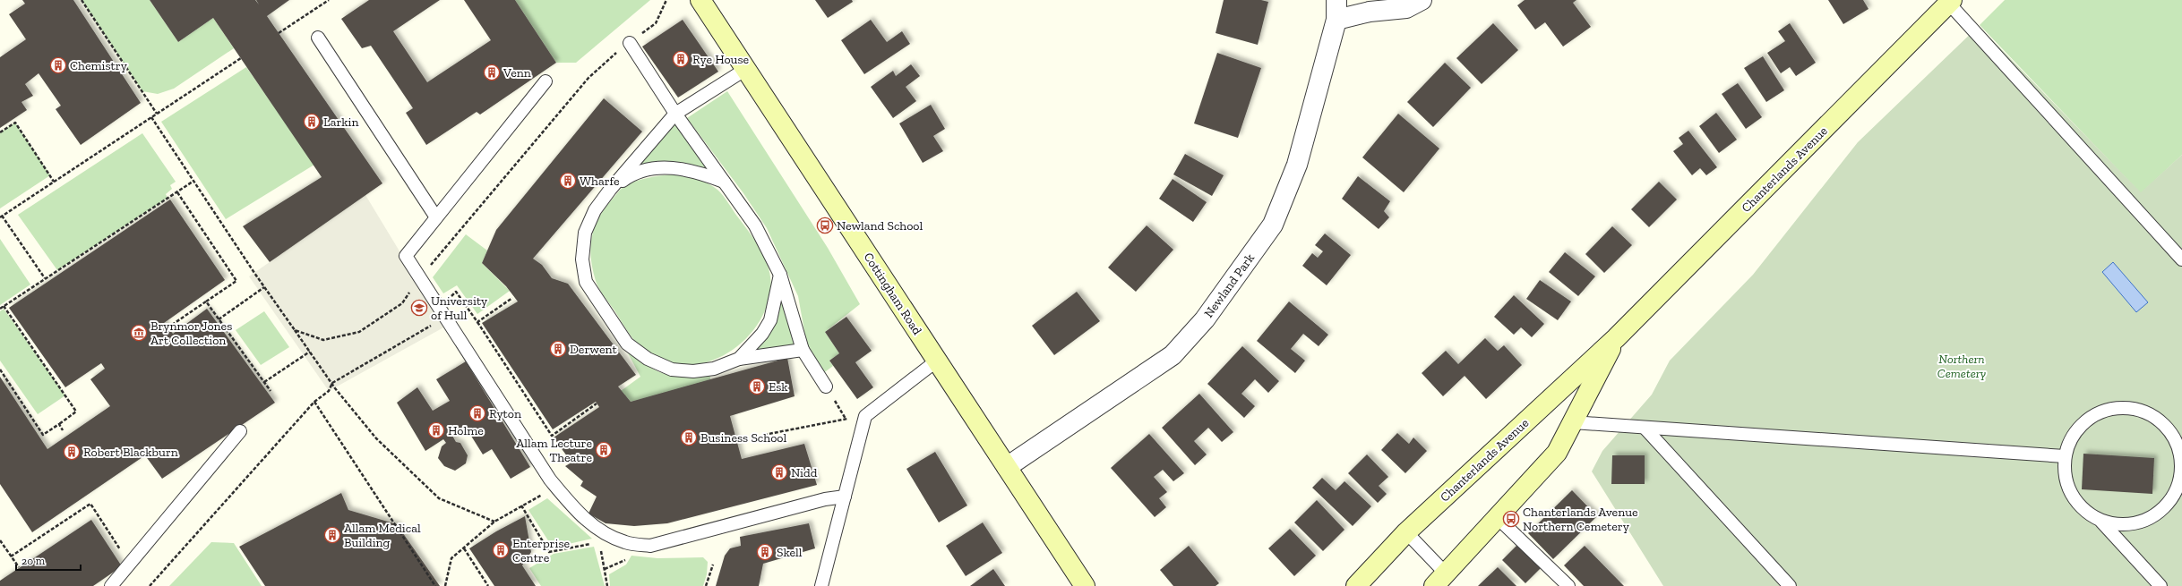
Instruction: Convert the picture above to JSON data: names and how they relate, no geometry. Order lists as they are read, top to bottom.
{
  "streets": {
    "street": ["Chanterlands Avenue", "Newland Park", "Cottingham Road"]
  },
  "crossings": [
    ["Newland Park", "Cottingham Road"]
  ],
  "parks": ["Northern Cemetery"],
  "places": {
    "building": [
      "Rye House",
      "Chemistry",
      "Venn",
      "Larkin",
      "Wharfe",
      "Derwent",
      "Esk",
      "Ryton",
      "Holme",
      "Business School",
      "Allam Lecture Theatre",
      "Robert Blackburn",
      "Nidd",
      "Allam Medical Building",
      "Enterprise Centre",
      "Skell"
    ],
    "bus stop": ["Newland School", "Chanterlands Avenue Northern Cemetery"],
    "school or university": ["University of Hull"],
    "museum": ["Brynmor Jones Art Collection"]
  },
  "scale_bar": "20 m"
}
